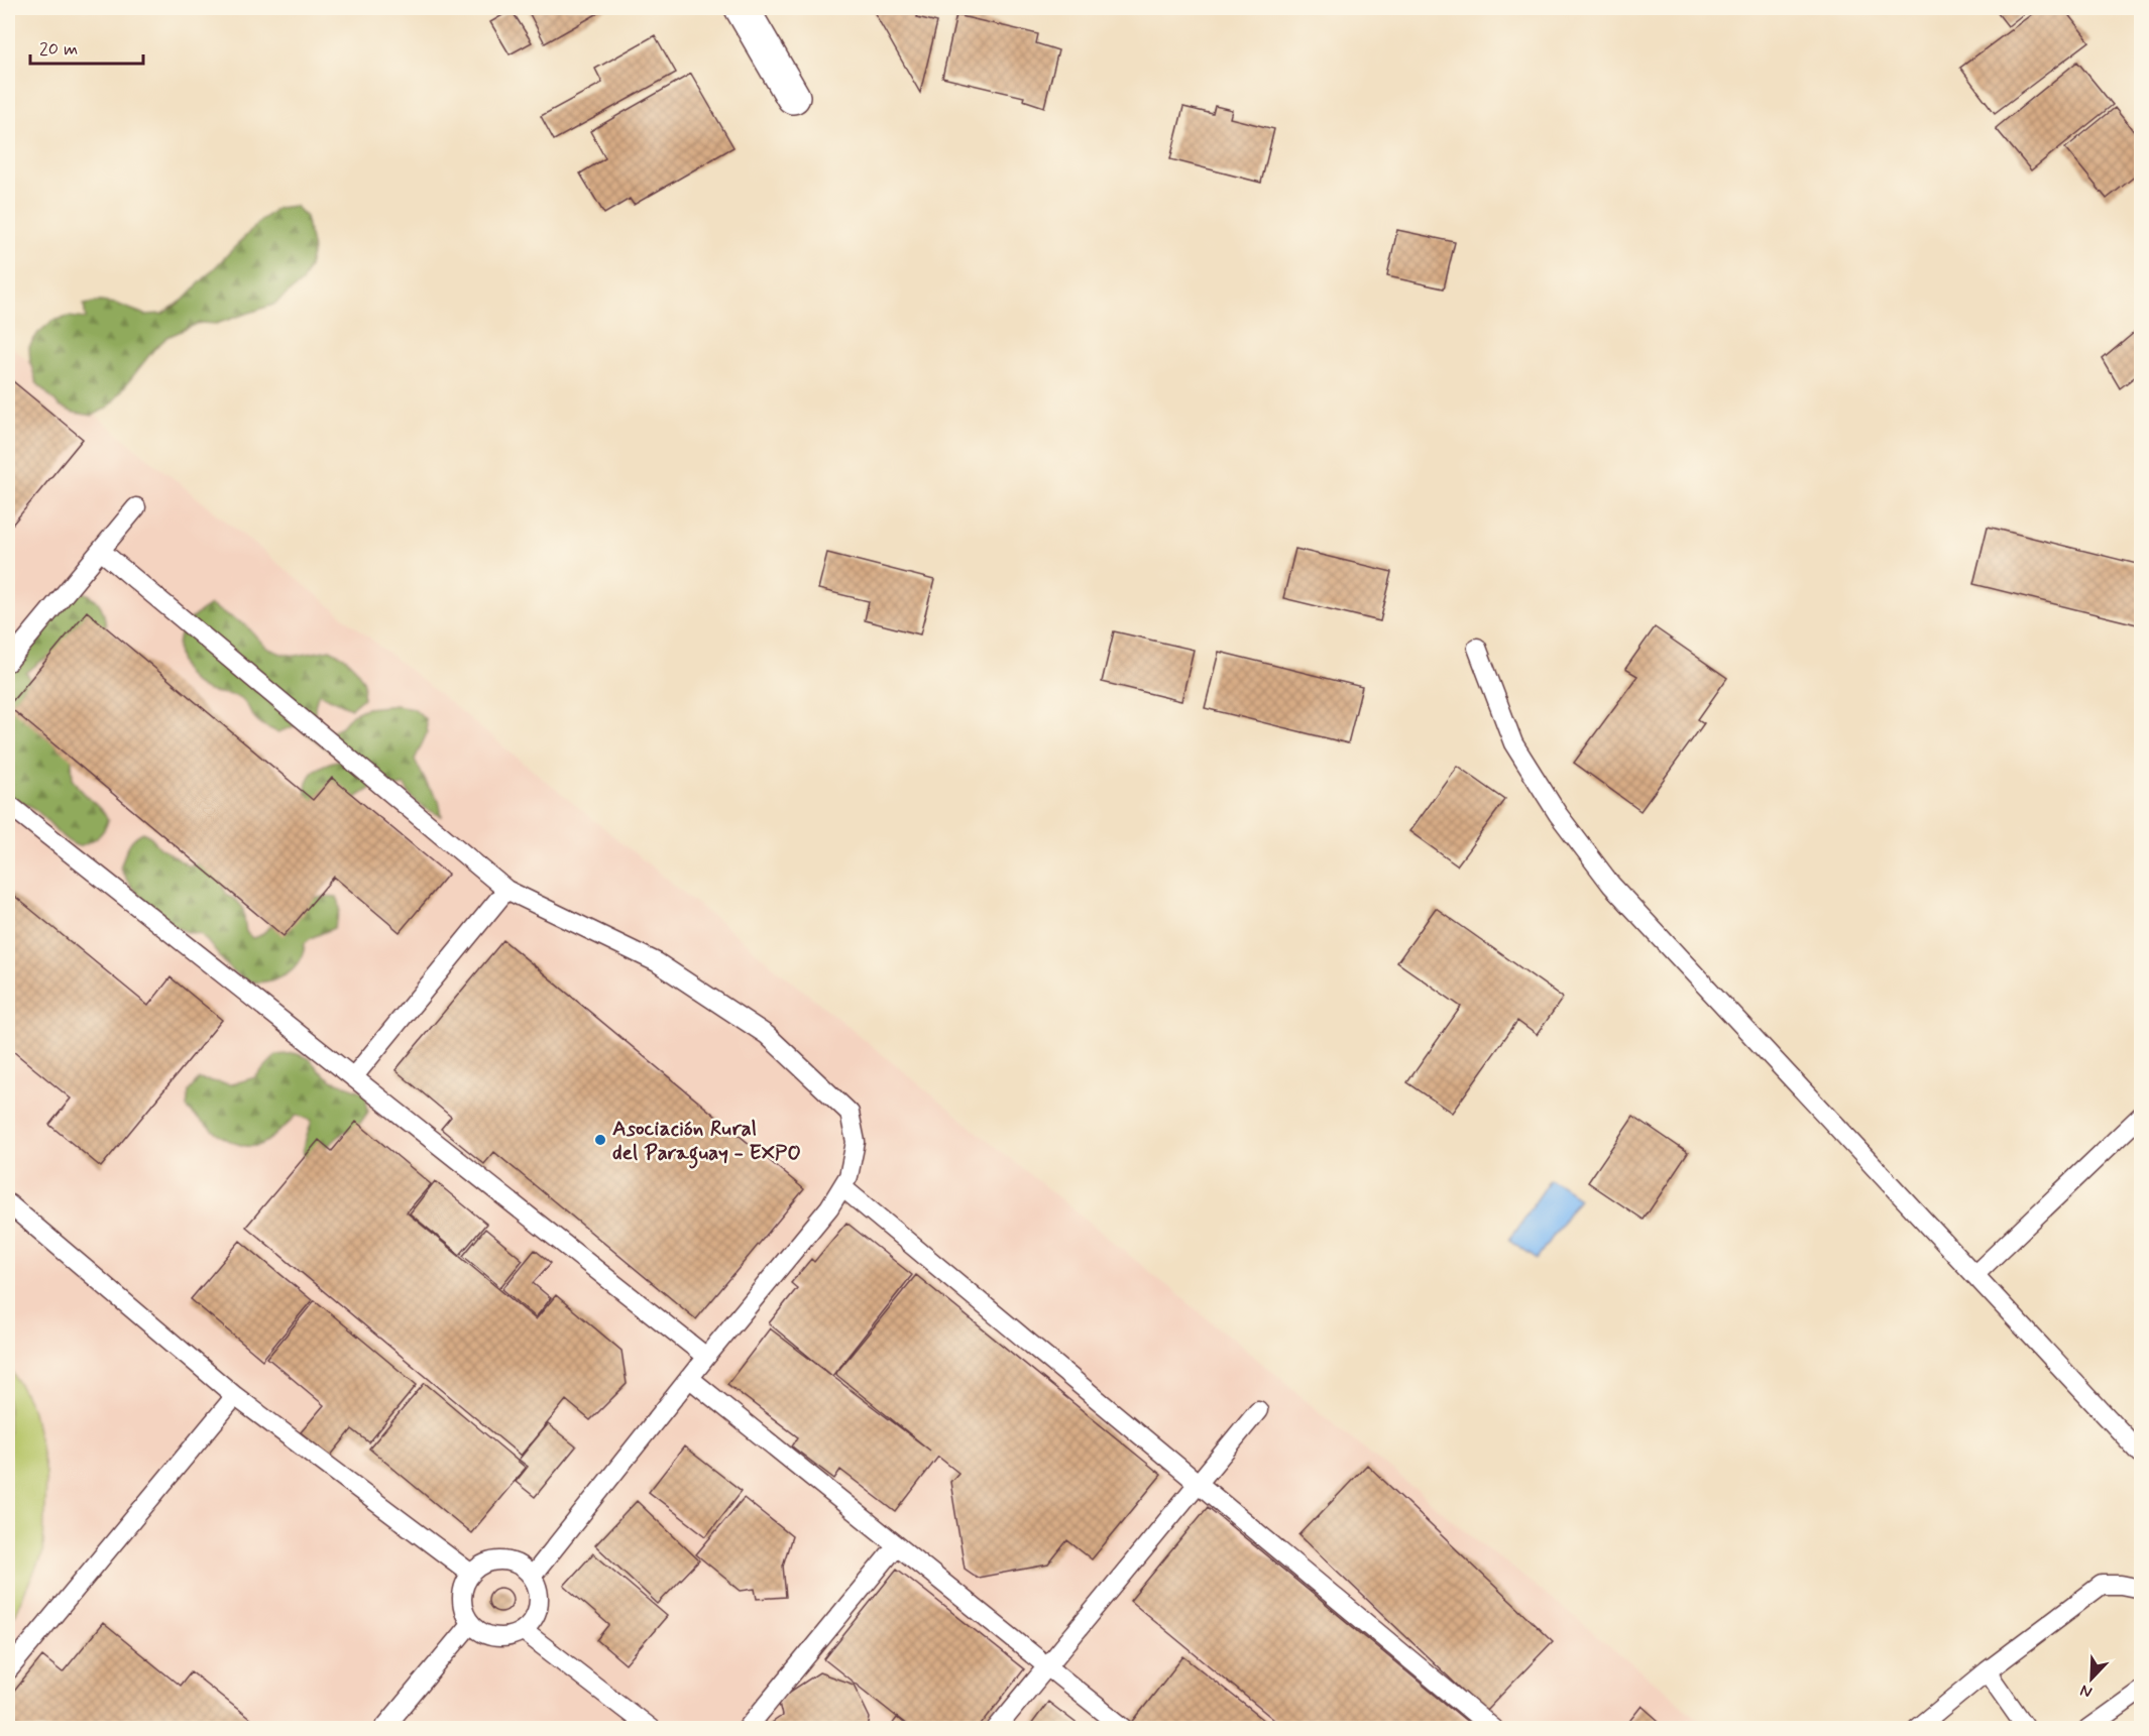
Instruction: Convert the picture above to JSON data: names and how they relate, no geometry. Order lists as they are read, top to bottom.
{
  "places": ["Asociación Rural del Paraguay - EXPO"],
  "scale_bar": "20 m",
  "north": "bottom left"
}
